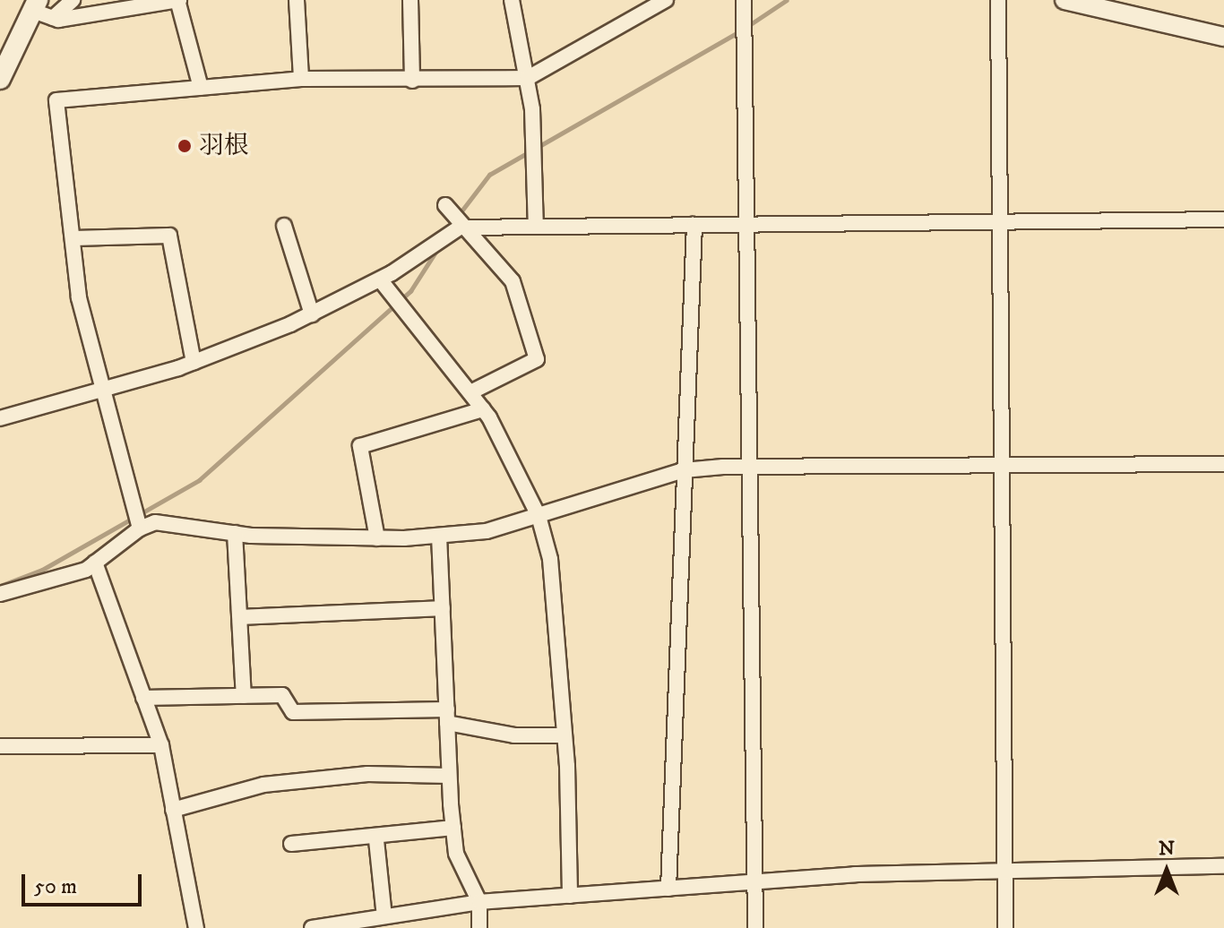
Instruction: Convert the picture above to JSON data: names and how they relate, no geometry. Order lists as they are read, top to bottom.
{
  "places": ["羽根"],
  "scale_bar": "50 m",
  "north": "top"
}
